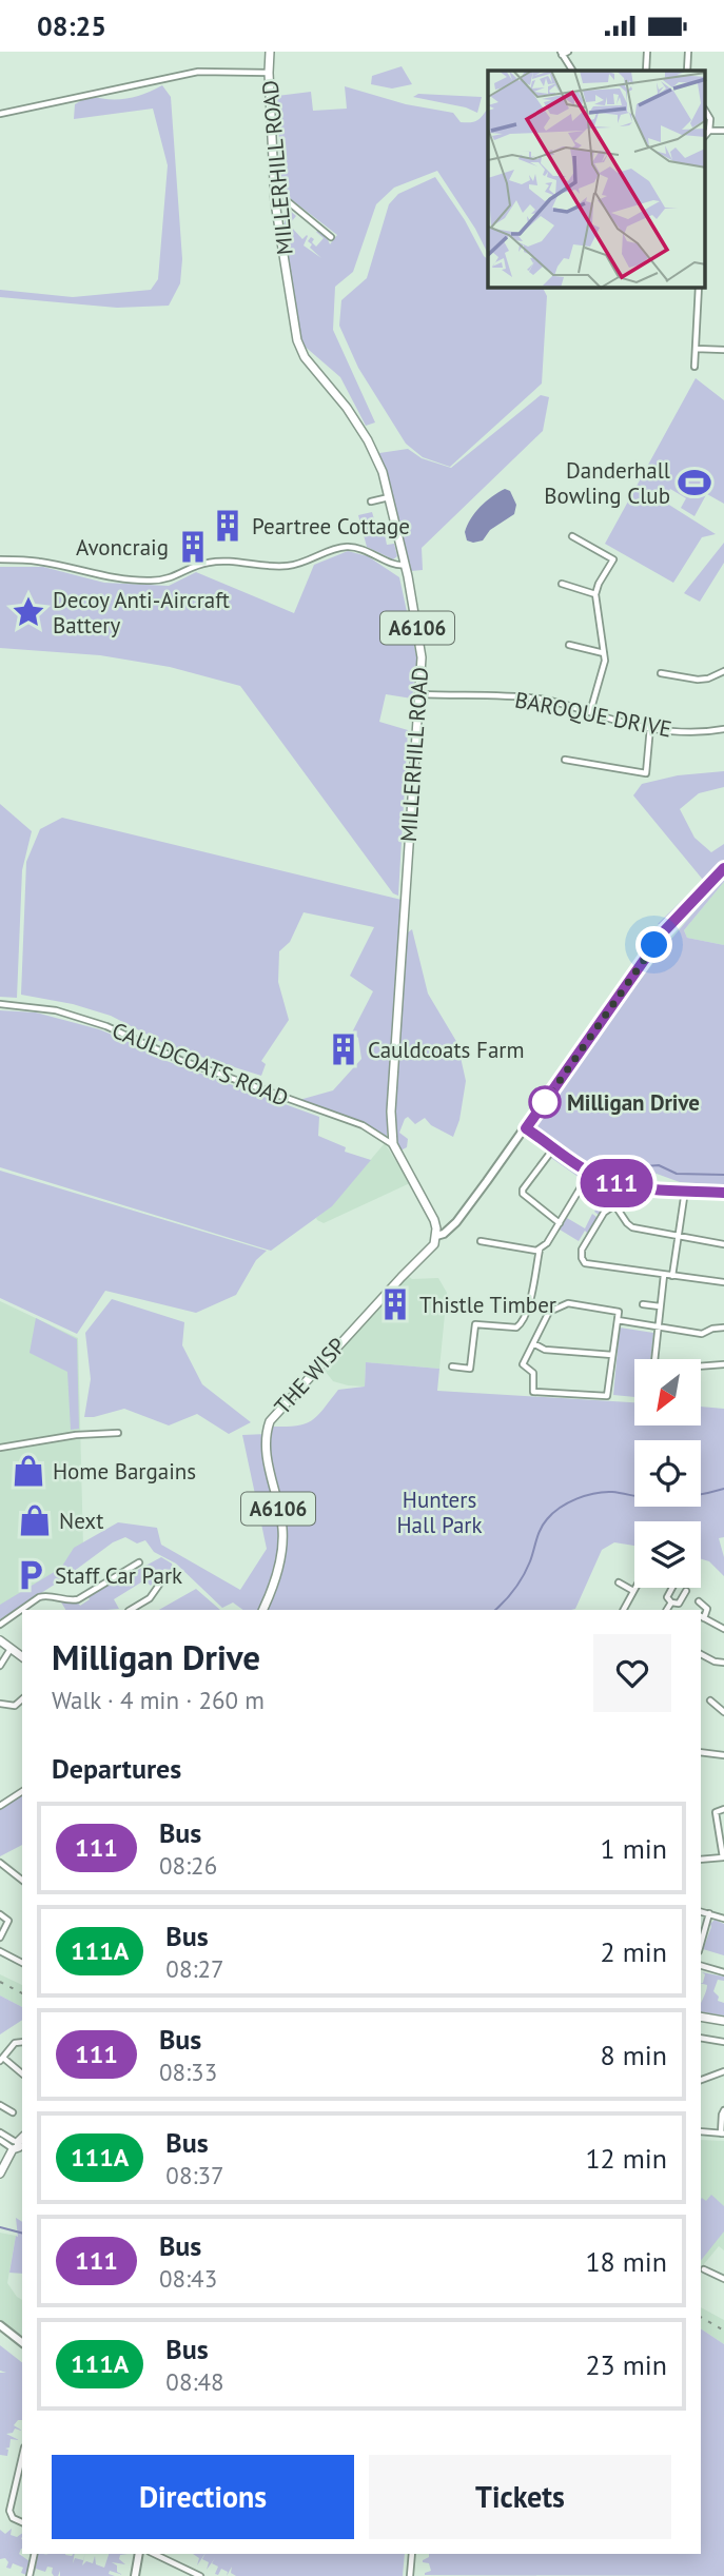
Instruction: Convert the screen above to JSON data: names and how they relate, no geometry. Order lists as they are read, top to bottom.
{
  "streets": {
    "main road": ["MILLERHILL ROAD", "A6106", "THE WISP"],
    "street": ["BAROQUE DRIVE", "CAULDCOATS ROAD"]
  },
  "crossings": [
    ["MILLERHILL ROAD", "BAROQUE DRIVE"],
    ["MILLERHILL ROAD", "CAULDCOATS ROAD"],
    ["MILLERHILL ROAD", "THE WISP"]
  ],
  "parks": ["Hunters Hall Park"],
  "places": {
    "sports": ["Danderhall Bowling Club"],
    "building": [
      "Peartree Cottage",
      "Avoncraig",
      "Cauldcoats Farm",
      "Thistle Timber"
    ],
    "place": ["Decoy Anti-Aircraft Battery"],
    "other": ["Milligan Drive"],
    "shop": ["Home Bargains", "Next"],
    "parking": ["Staff Car Park"]
  },
  "lines": ["bus line 111"],
  "north": "bottom left",
  "page": {
    "status": "08:25",
    "on_map": "111",
    "heading": [
      ["Milligan Drive", "Walk · 4 min · 260 m"],
      "Departures"
    ],
    "list": [
      {
        "mark": "111",
        "name": "Bus",
        "note": "08:26",
        "value": "1 min"
      },
      {
        "mark": "111A",
        "name": "Bus",
        "note": "08:27",
        "value": "2 min"
      },
      {
        "mark": "111",
        "name": "Bus",
        "note": "08:33",
        "value": "8 min"
      },
      {
        "mark": "111A",
        "name": "Bus",
        "note": "08:37",
        "value": "12 min"
      },
      {
        "mark": "111",
        "name": "Bus",
        "note": "08:43",
        "value": "18 min"
      },
      {
        "mark": "111A",
        "name": "Bus",
        "note": "08:48",
        "value": "23 min"
      }
    ],
    "buttons": ["Directions", "Tickets"]
  }
}
